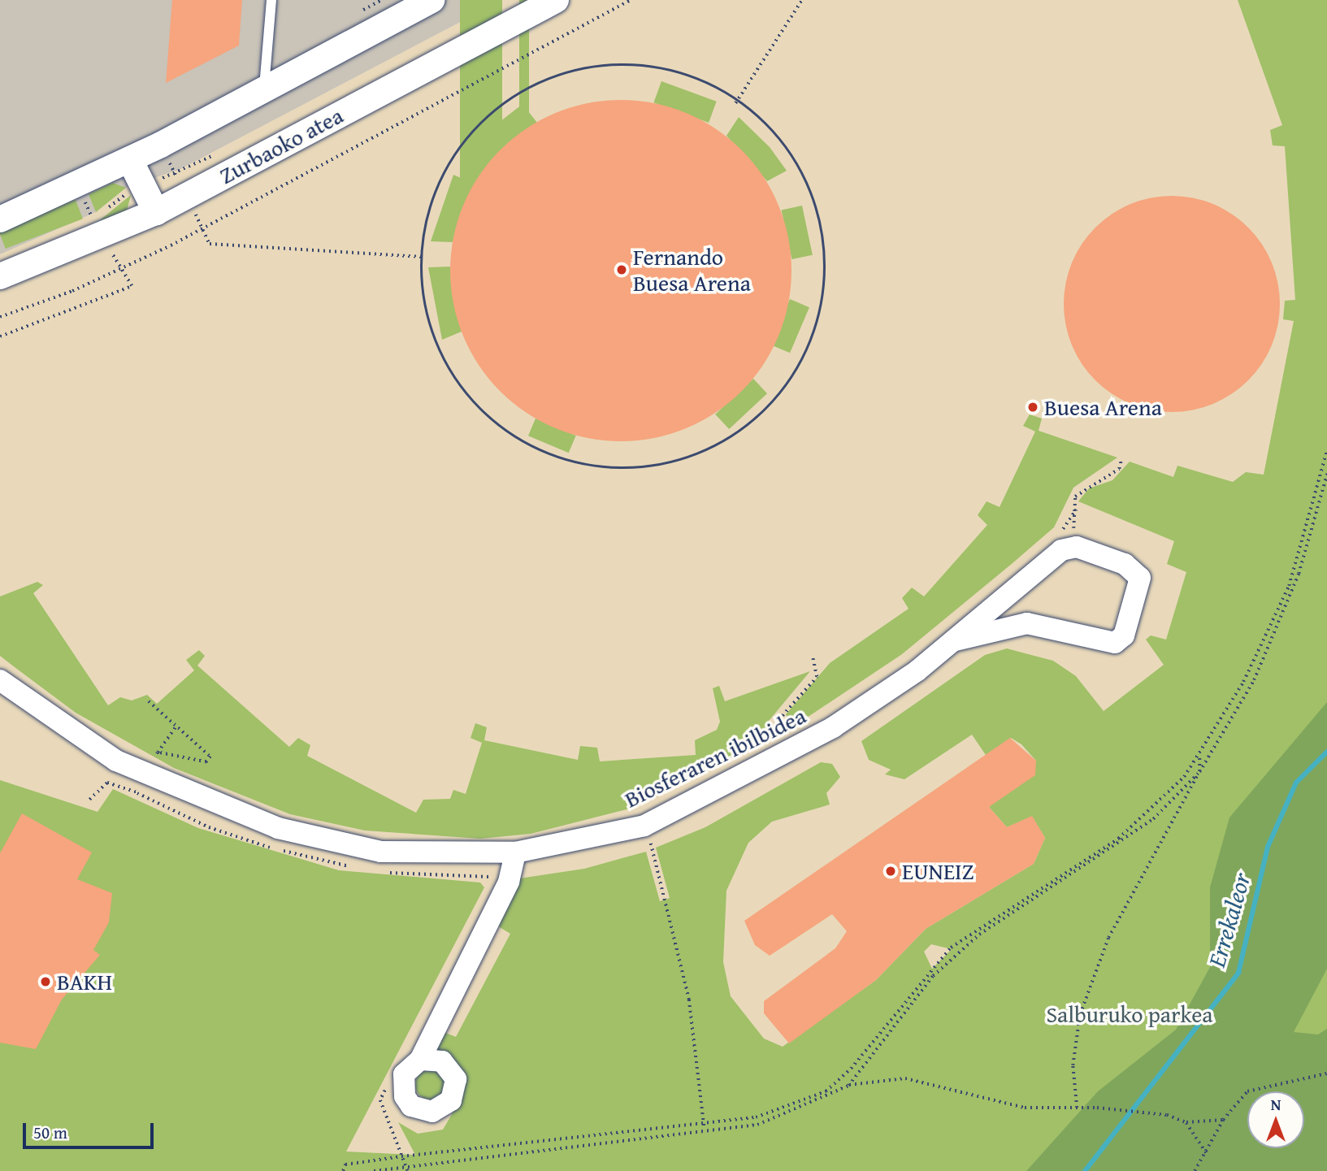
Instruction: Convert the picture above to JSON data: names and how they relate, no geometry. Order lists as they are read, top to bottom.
{
  "streets": {
    "street": ["Zurbaoko atea", "Biosferaren ibilbidea"]
  },
  "water": ["Errekaleor"],
  "parks": ["Salburuko parkea"],
  "places": [
    "Fernando Buesa Arena",
    "Buesa Arena",
    "EUNEIZ",
    "BAKH"
  ],
  "scale_bar": "50 m",
  "north": "top"
}
